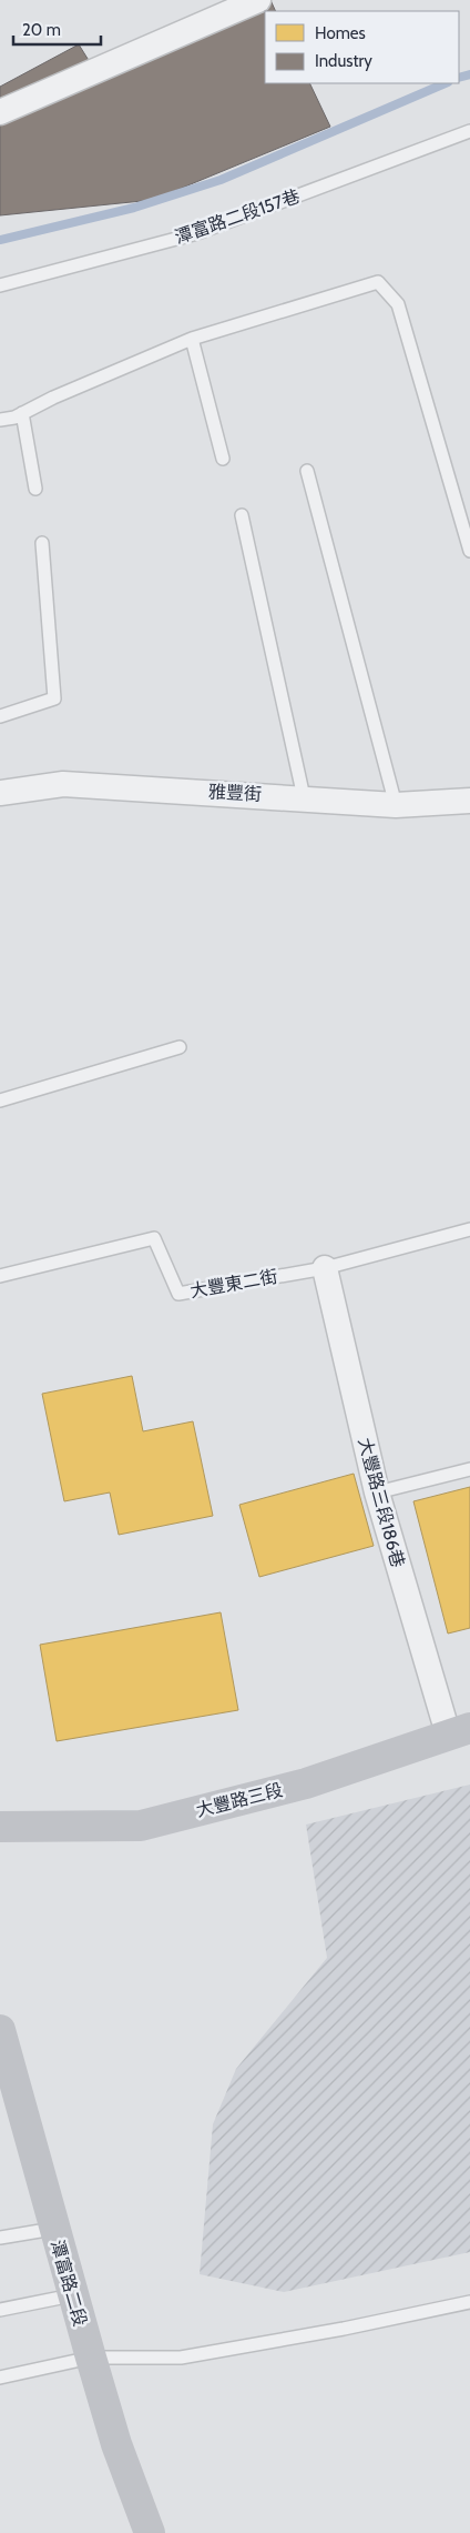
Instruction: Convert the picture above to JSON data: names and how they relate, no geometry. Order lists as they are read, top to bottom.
{
  "streets": {
    "street": [
      "雅豐街",
      "大豐路三段186巷",
      "大豐路三段",
      "潭富路二段"
    ],
    "lane": ["潭富路二段157巷", "大豐東二街"]
  },
  "crossings": [
    ["大豐東二街", "大豐路三段186巷"],
    ["大豐路三段186巷", "大豐路三段"]
  ],
  "legend": ["Homes", "Industry"],
  "scale_bar": "20 m"
}
